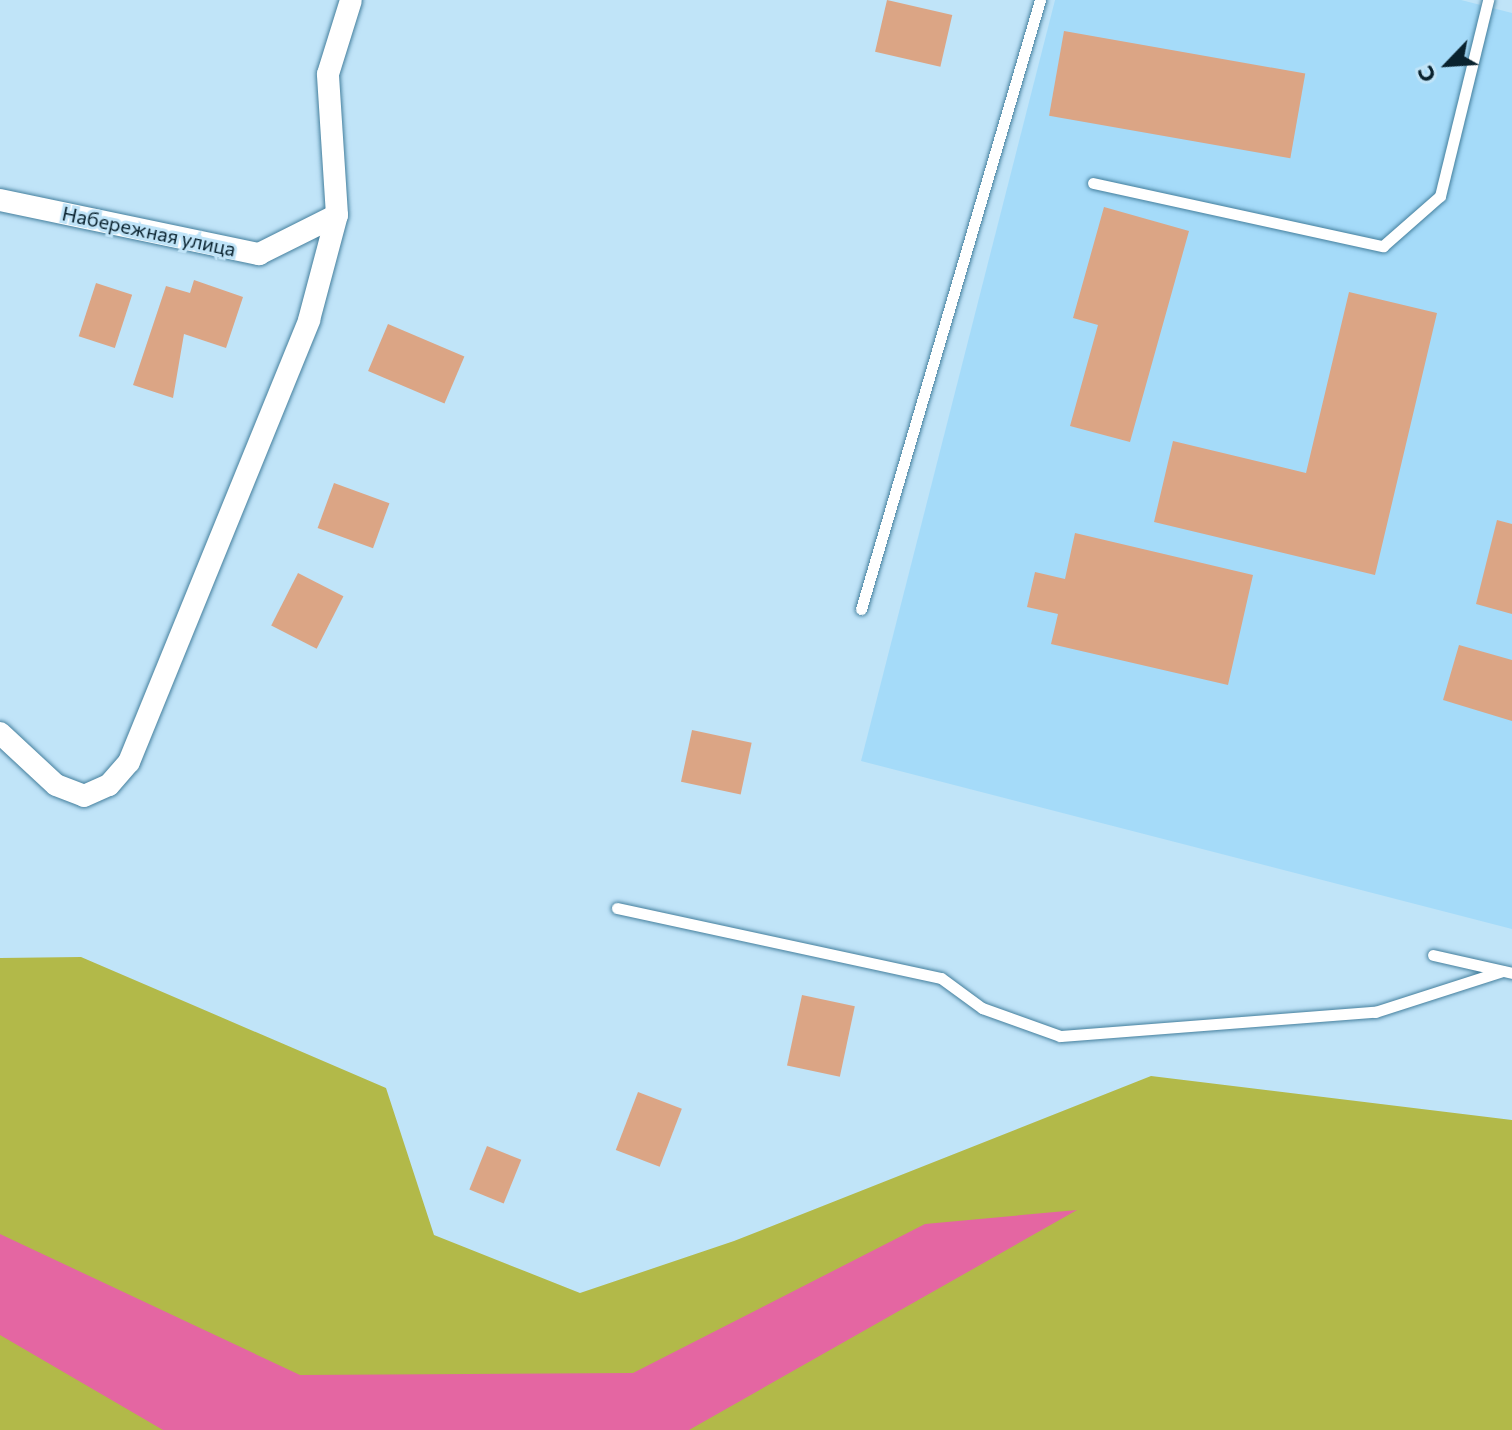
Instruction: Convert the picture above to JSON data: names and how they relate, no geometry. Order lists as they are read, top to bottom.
{
  "streets": {
    "street": ["Набережная улица"]
  },
  "north": "bottom left"
}
